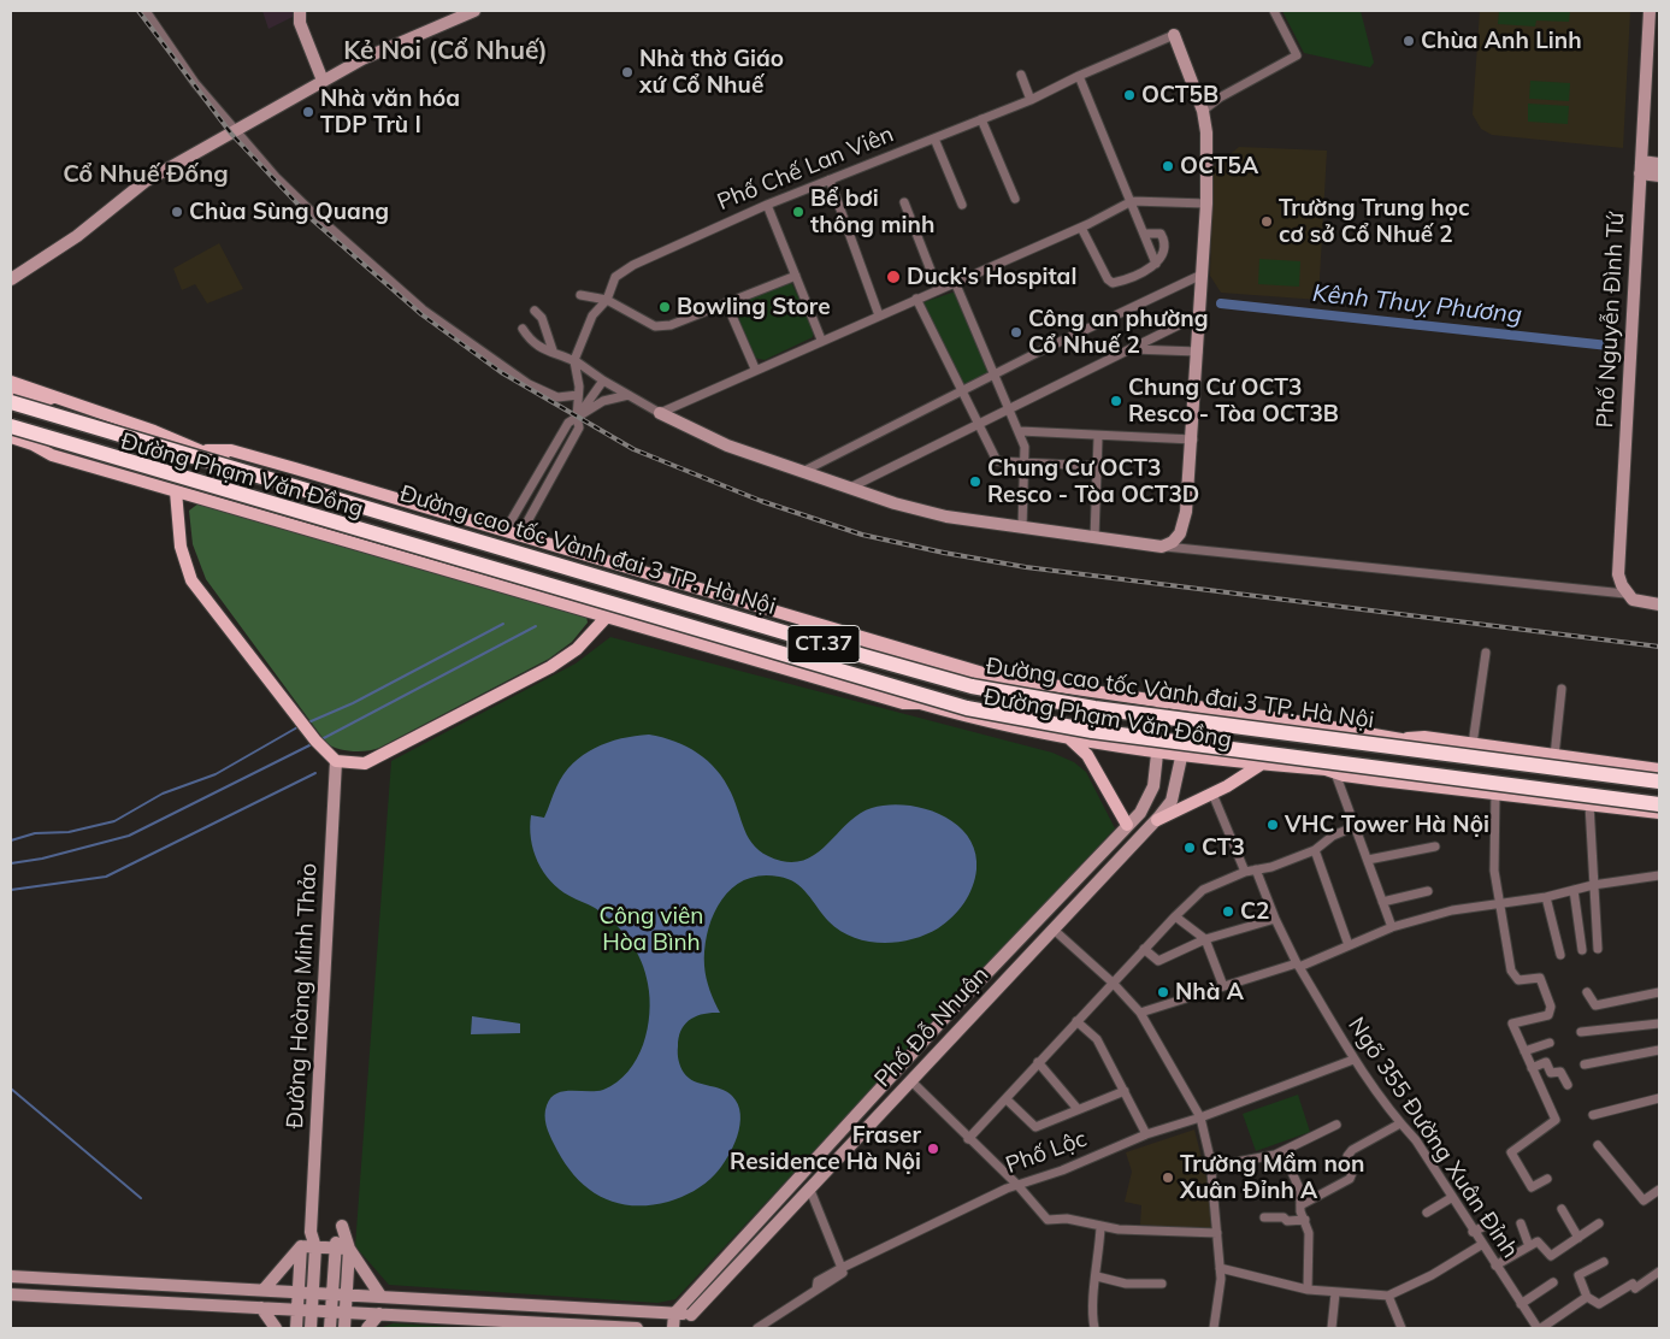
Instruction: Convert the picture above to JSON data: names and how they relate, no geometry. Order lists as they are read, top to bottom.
{
  "streets": {
    "highway": ["Đường cao tốc Vành đai 3 TP. Hà Nội", "CT.37"],
    "main road": ["Đường Phạm Văn Đồng"],
    "street": [
      "Phố Chế Lan Viên",
      "Phố Nguyễn Đình Tứ",
      "Đường Hoàng Minh Thảo",
      "Phố Đỗ Nhuận",
      "Ngõ 355 Đường Xuân Đỉnh",
      "Phố Lộc"
    ]
  },
  "crossings": [
    ["Đường Phạm Văn Đồng", "Đường cao tốc Vành đai 3 TP. Hà Nội"],
    ["Đường Phạm Văn Đồng", "Phố Đỗ Nhuận"],
    ["Ngõ 355 Đường Xuân Đỉnh", "Phố Lộc"]
  ],
  "districts": ["Kẻ Noi (Cổ Nhuế)", "Cổ Nhuế Đống"],
  "water": ["Kênh Thuỵ Phương"],
  "parks": ["Công viên Hòa Bình"],
  "places": [
    "Chùa Anh Linh",
    "Nhà thờ Giáo xứ Cổ Nhuế",
    "OCT5B",
    "Nhà văn hóa TDP Trù I",
    "OCT5A",
    "Chùa Sùng Quang",
    "Bể bơi thông minh",
    "Trường Trung học cơ sở Cổ Nhuế 2",
    "Duck's Hospital",
    "Bowling Store",
    "Công an phường Cổ Nhuế 2",
    "Chung Cư OCT3 Resco - Tòa OCT3B",
    "Chung Cư OCT3 Resco - Tòa OCT3D",
    "VHC Tower Hà Nội",
    "CT3",
    "C2",
    "Nhà A",
    "Fraser Residence Hà Nội",
    "Trường Mầm non Xuân Đỉnh A"
  ]
}
